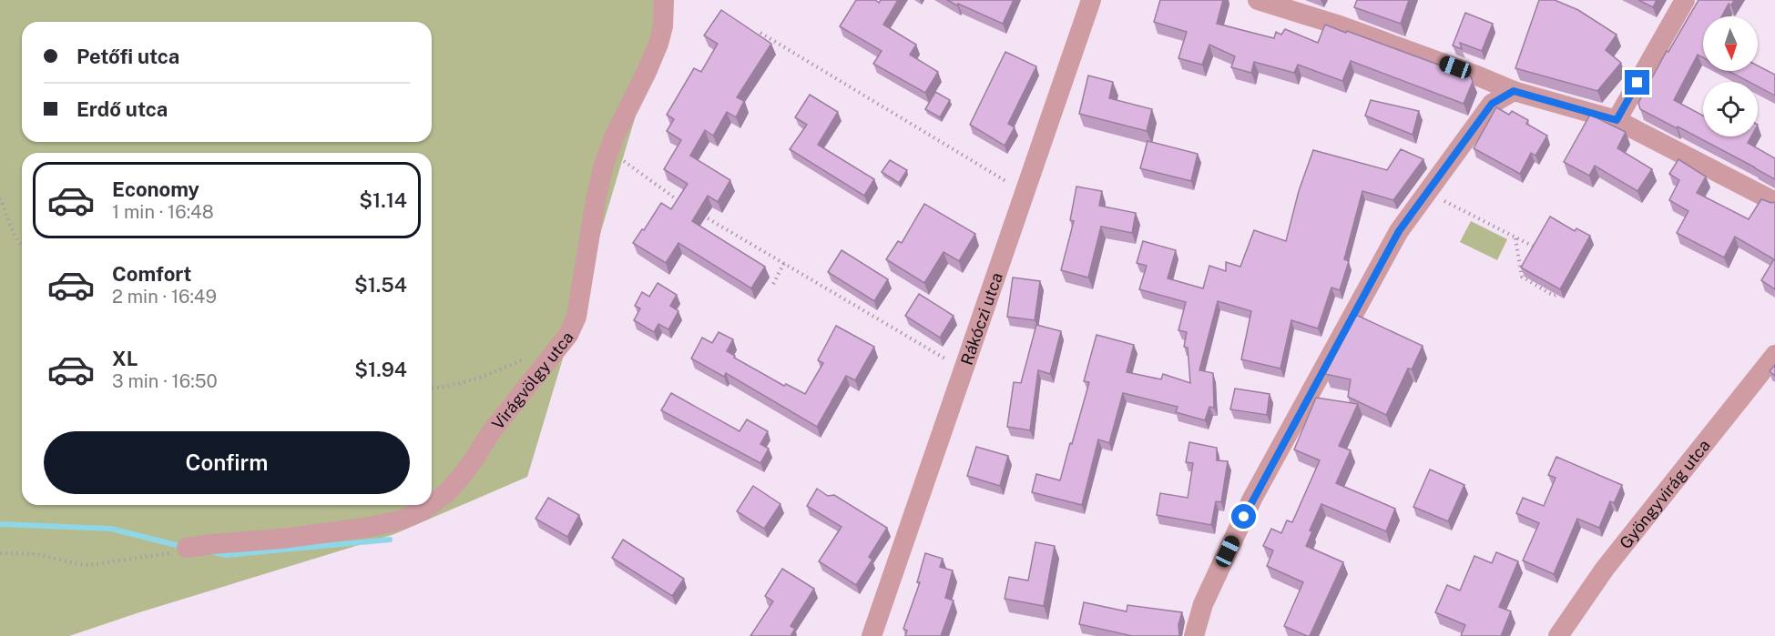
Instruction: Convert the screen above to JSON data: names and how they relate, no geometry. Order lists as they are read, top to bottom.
{
  "streets": {
    "street": ["Rákóczi utca", "Virágvölgy utca", "Gyöngyvirág utca"]
  },
  "north": "bottom",
  "page": {
    "banner": ["Petőfi utca", "Erdő utca"],
    "list": [
      {
        "name": "Economy",
        "note": "1 min · 16:48",
        "value": "$1.14"
      },
      {
        "name": "Comfort",
        "note": "2 min · 16:49",
        "value": "$1.54"
      },
      {
        "name": "XL",
        "note": "3 min · 16:50",
        "value": "$1.94"
      }
    ],
    "buttons": "Confirm"
  }
}
